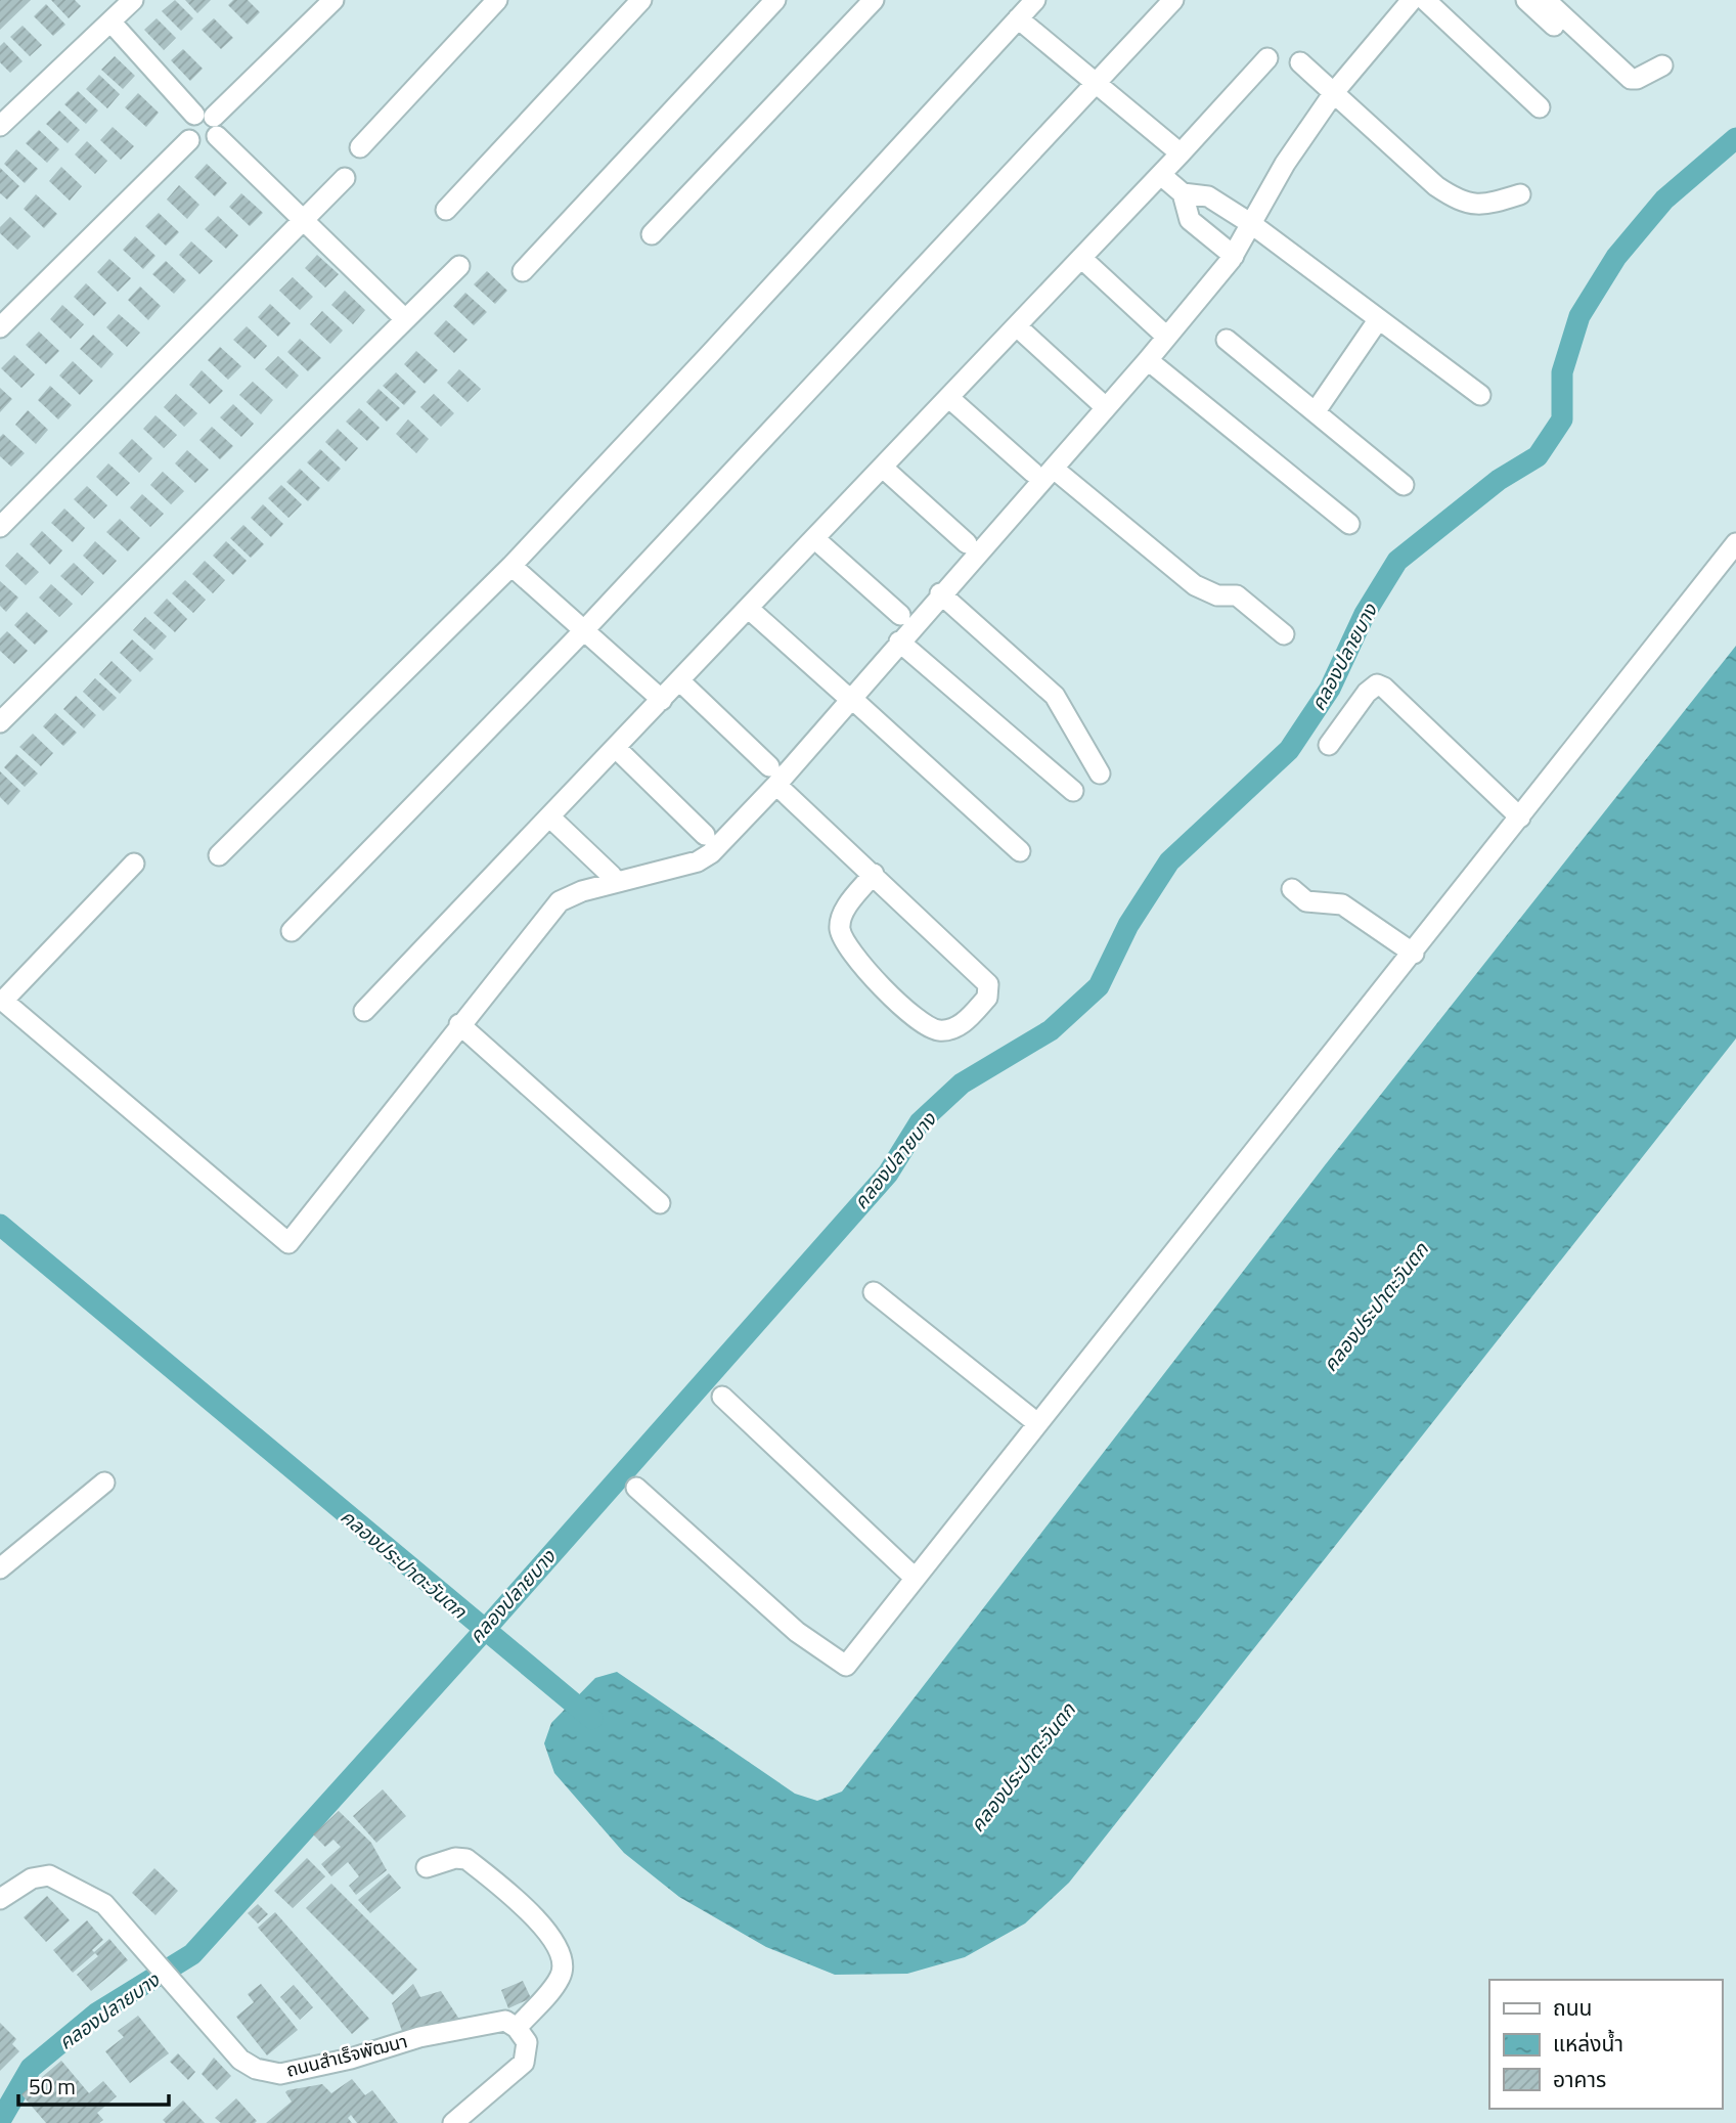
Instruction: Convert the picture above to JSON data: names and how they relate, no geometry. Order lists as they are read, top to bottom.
{
  "streets": {
    "street": ["ถนนสำเร็จพัฒนา"]
  },
  "water": ["คลองปลายบาง", "คลองประปาตะวันตก"],
  "legend": ["ถนน", "แหล่งน้ำ", "อาคาร"],
  "scale_bar": "50 m"
}
